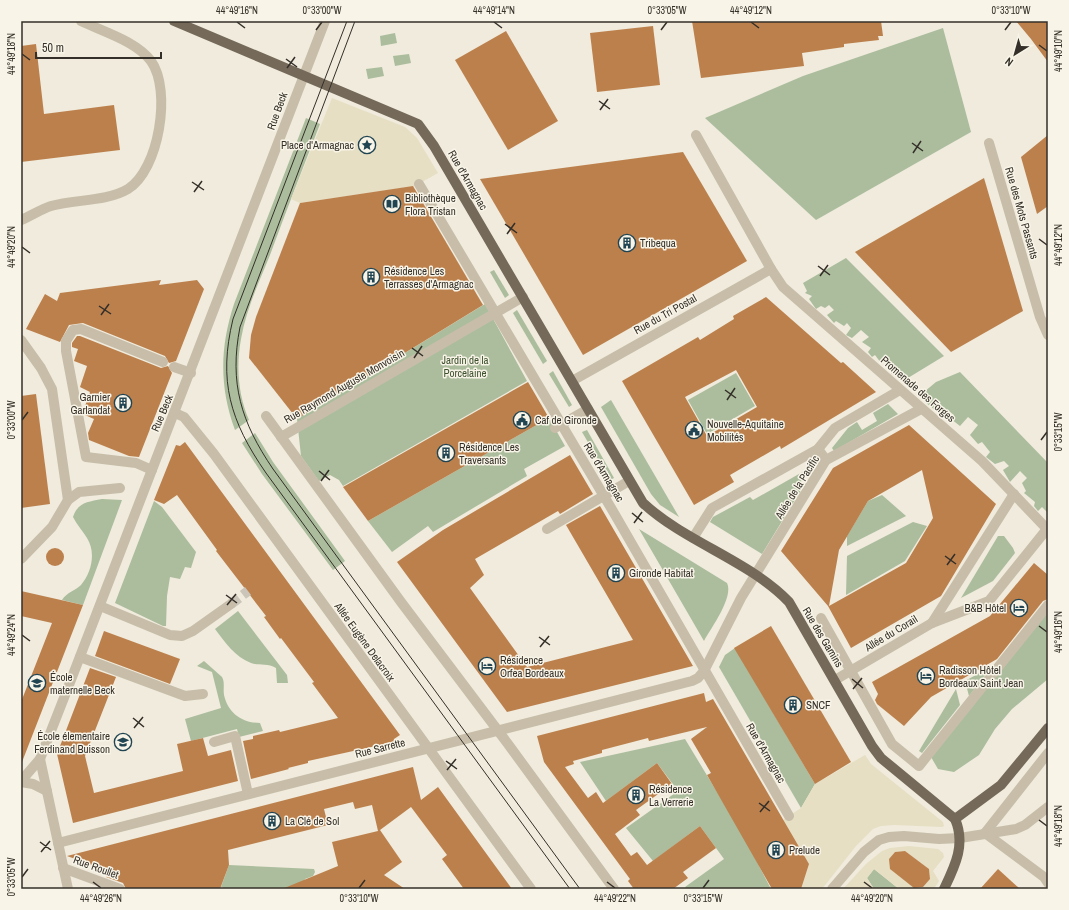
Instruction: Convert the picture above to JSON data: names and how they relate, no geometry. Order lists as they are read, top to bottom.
{
  "streets": {
    "main road": ["Rue d'Armagnac", "Rue des Gamins"],
    "street": [
      "Rue Beck",
      "Rue des Mots Passants",
      "Rue du Tri Postal",
      "Rue Raymond Auguste Monvoisin",
      "Promenade des Forges",
      "Allée de la Pacific",
      "Allée du Corail",
      "Allée Eugène Delacroix",
      "Rue Sarrette",
      "Rue Roullet"
    ]
  },
  "crossings": [
    ["Rue Beck", "Rue d'Armagnac"],
    ["Rue Beck", "Allée Eugène Delacroix"],
    ["Rue d'Armagnac", "Rue du Tri Postal"],
    ["Rue d'Armagnac", "Rue Raymond Auguste Monvoisin"],
    ["Rue d'Armagnac", "Allée de la Pacific"],
    ["Rue d'Armagnac", "Rue des Gamins"],
    ["Rue d'Armagnac", "Rue Sarrette"],
    ["Rue du Tri Postal", "Promenade des Forges"],
    ["Promenade des Forges", "Allée de la Pacific"],
    ["Promenade des Forges", "Allée du Corail"],
    ["Allée de la Pacific", "Rue des Gamins"],
    ["Allée de la Pacific", "Rue Sarrette"],
    ["Allée du Corail", "Rue des Gamins"],
    ["Allée Eugène Delacroix", "Rue Sarrette"]
  ],
  "parks": ["Jardin de la Porcelaine"],
  "places": {
    "place": ["Place d'Armagnac"],
    "library": ["Bibliothèque Flora Tristan"],
    "building": [
      "Tribequa",
      "Résidence Les Terrasses d'Armagnac",
      "Garnier Garlandat",
      "Résidence Les Traversants",
      "Gironde Habitat",
      "SNCF",
      "Résidence La Verrerie",
      "La Clé de Sol",
      "Prelude"
    ],
    "public building": ["Caf de Gironde", "Nouvelle-Aquitaine Mobilités"],
    "hotel": ["B&B Hôtel", "Résidence Orfea Bordeaux", "Radisson Hôtel Bordeaux Saint Jean"],
    "school or university": ["École maternelle Beck", "École élementaire Ferdinand Buisson"]
  },
  "scale_bar": "50 m",
  "north": "bottom left",
  "coordinates": [
    "44°49'16\"N",
    "0°33'00\"W",
    "44°49'14\"N",
    "0°33'05\"W",
    "44°49'12\"N",
    "0°33'10\"W",
    "44°49'10\"N",
    "44°49'18\"N",
    "44°49'20\"N",
    "0°33'15\"W",
    "44°49'24\"N",
    "44°49'26\"N",
    "44°49'22\"N"
  ]
}
